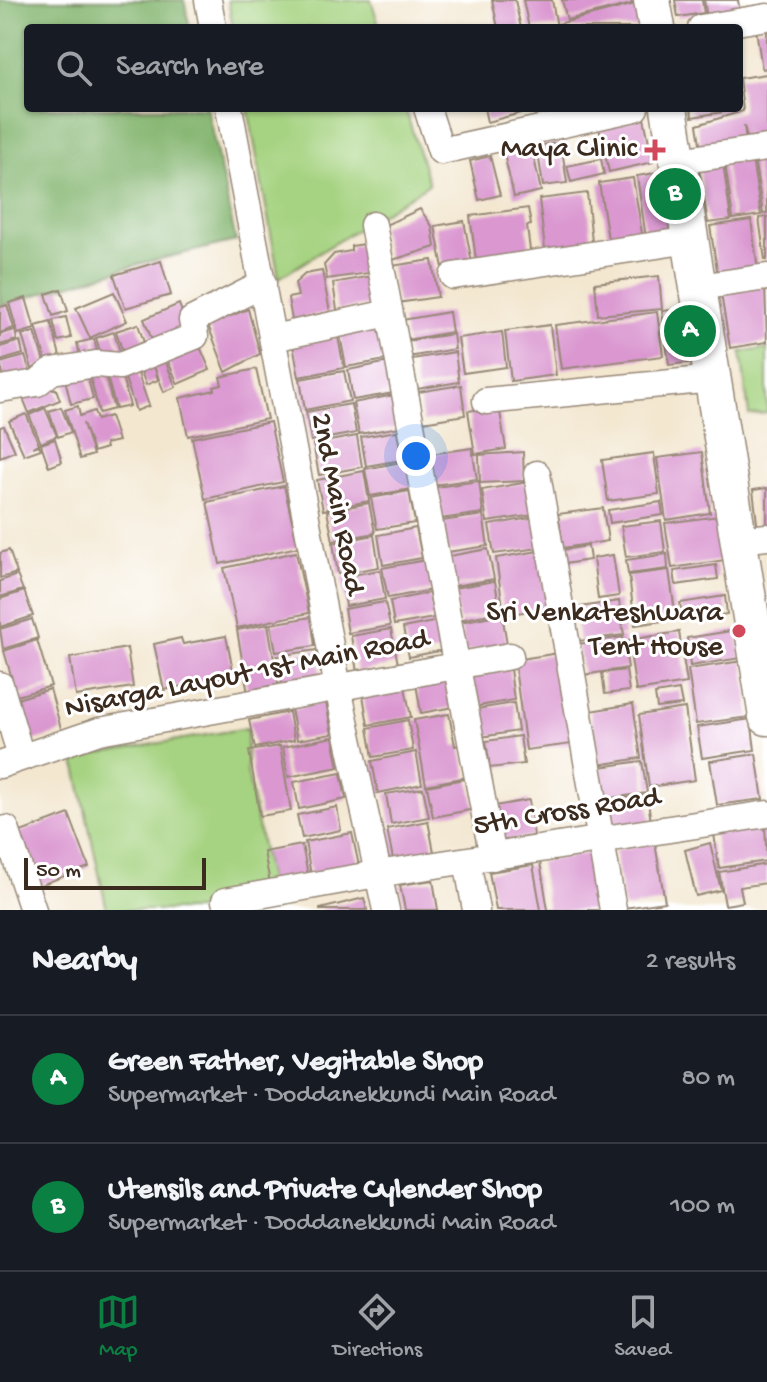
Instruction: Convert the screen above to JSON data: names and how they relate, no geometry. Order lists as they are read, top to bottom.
{
  "streets": {
    "street": ["2nd Main Road", "Nisarga Layout 1st Main Road", "5th Cross Road"]
  },
  "crossings": [
    ["2nd Main Road", "Nisarga Layout 1st Main Road"],
    ["2nd Main Road", "5th Cross Road"]
  ],
  "places": {
    "health": ["Maya Clinic"],
    "other": ["Sri Venkateshwara Tent House"]
  },
  "scale_bar": "50 m",
  "page": {
    "search": "Search here",
    "pins": ["B", "A"],
    "scale": "50 m",
    "heading": ["Nearby", "2 results"],
    "list": [
      {
        "mark": "A",
        "name": "Green Father, Vegitable Shop",
        "note": "Supermarket · Doddanekkundi Main Road",
        "value": "80 m"
      },
      {
        "mark": "B",
        "name": "Utensils and Private Cylender Shop",
        "note": "Supermarket · Doddanekkundi Main Road",
        "value": "100 m"
      }
    ],
    "nav": ["Map", "Directions", "Saved"]
  }
}
